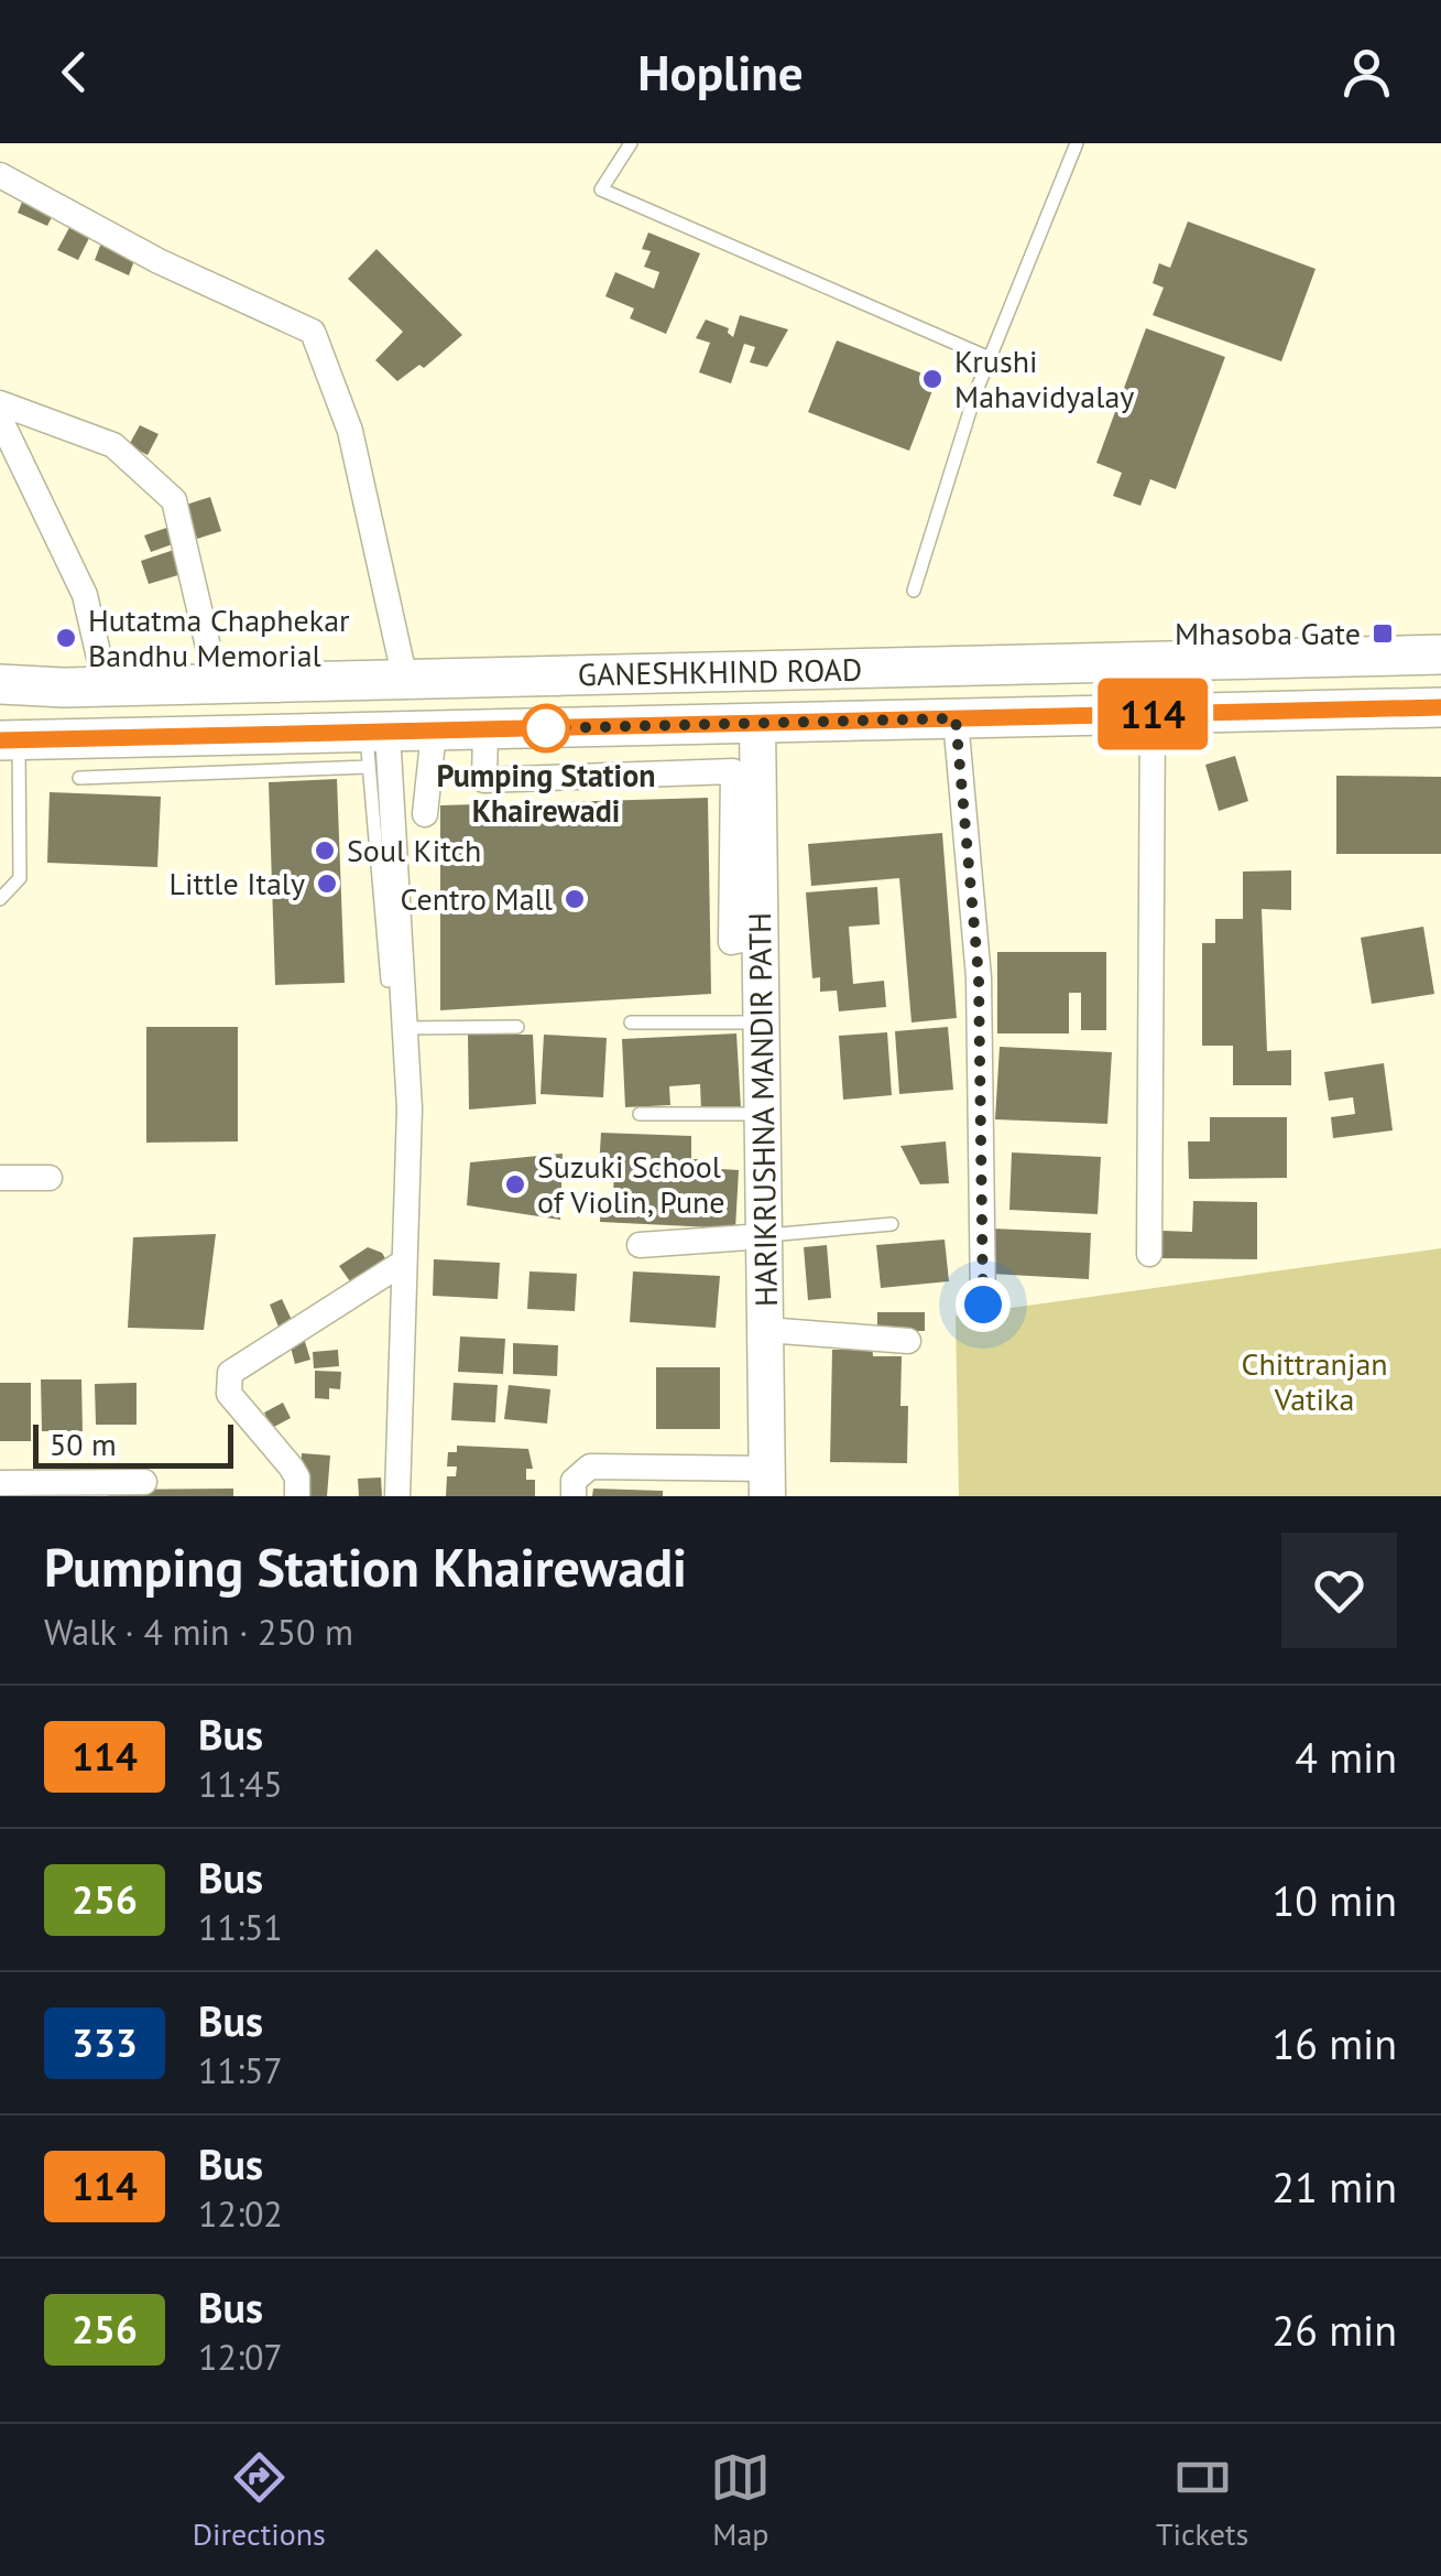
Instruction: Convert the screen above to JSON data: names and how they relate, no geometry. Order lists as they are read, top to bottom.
{
  "streets": {
    "main road": ["GANESHKHIND ROAD"],
    "street": ["HARIKRUSHNA MANDIR PATH"]
  },
  "crossings": [
    ["GANESHKHIND ROAD", "HARIKRUSHNA MANDIR PATH"]
  ],
  "parks": ["Chittranjan Vatika"],
  "places": {
    "other": [
      "Krushi Mahavidyalay",
      "Hutatma Chaphekar Bandhu Memorial",
      "Pumping Station Khairewadi",
      "Soul Kitch",
      "Little Italy",
      "Centro Mall",
      "Suzuki School of Violin, Pune"
    ],
    "transit": ["Mhasoba Gate"]
  },
  "lines": ["bus line 114"],
  "scale_bar": "50 m",
  "page": {
    "header": "Hopline",
    "on_map": "114",
    "scale": "50 m",
    "heading": ["Pumping Station Khairewadi", "Walk · 4 min · 250 m"],
    "list": [
      {
        "mark": "114",
        "name": "Bus",
        "note": "11:45",
        "value": "4 min"
      },
      {
        "mark": "256",
        "name": "Bus",
        "note": "11:51",
        "value": "10 min"
      },
      {
        "mark": "333",
        "name": "Bus",
        "note": "11:57",
        "value": "16 min"
      },
      {
        "mark": "114",
        "name": "Bus",
        "note": "12:02",
        "value": "21 min"
      },
      {
        "mark": "256",
        "name": "Bus",
        "note": "12:07",
        "value": "26 min"
      }
    ],
    "tabs": ["Directions", "Map", "Tickets"]
  }
}
